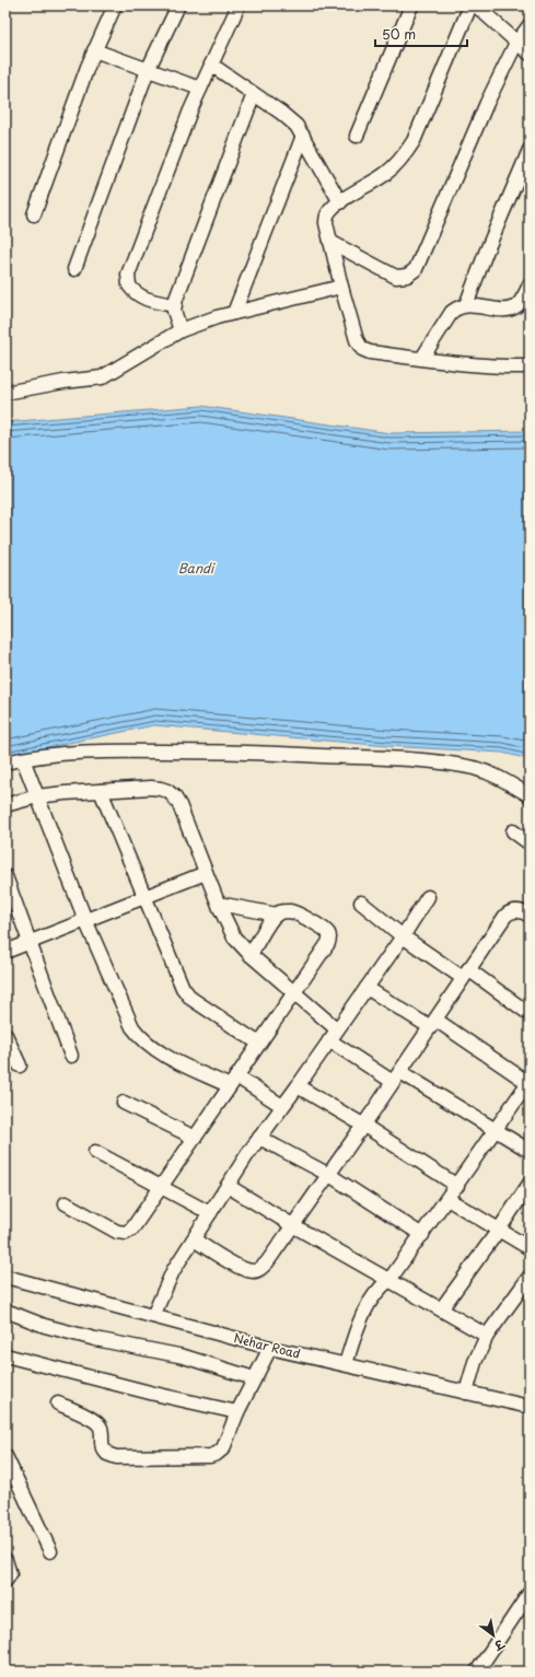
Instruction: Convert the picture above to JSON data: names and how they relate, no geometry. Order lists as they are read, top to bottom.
{
  "streets": {
    "street": ["Nehar Road"]
  },
  "water": ["Bandi"],
  "scale_bar": "50 m",
  "north": "bottom right"
}
